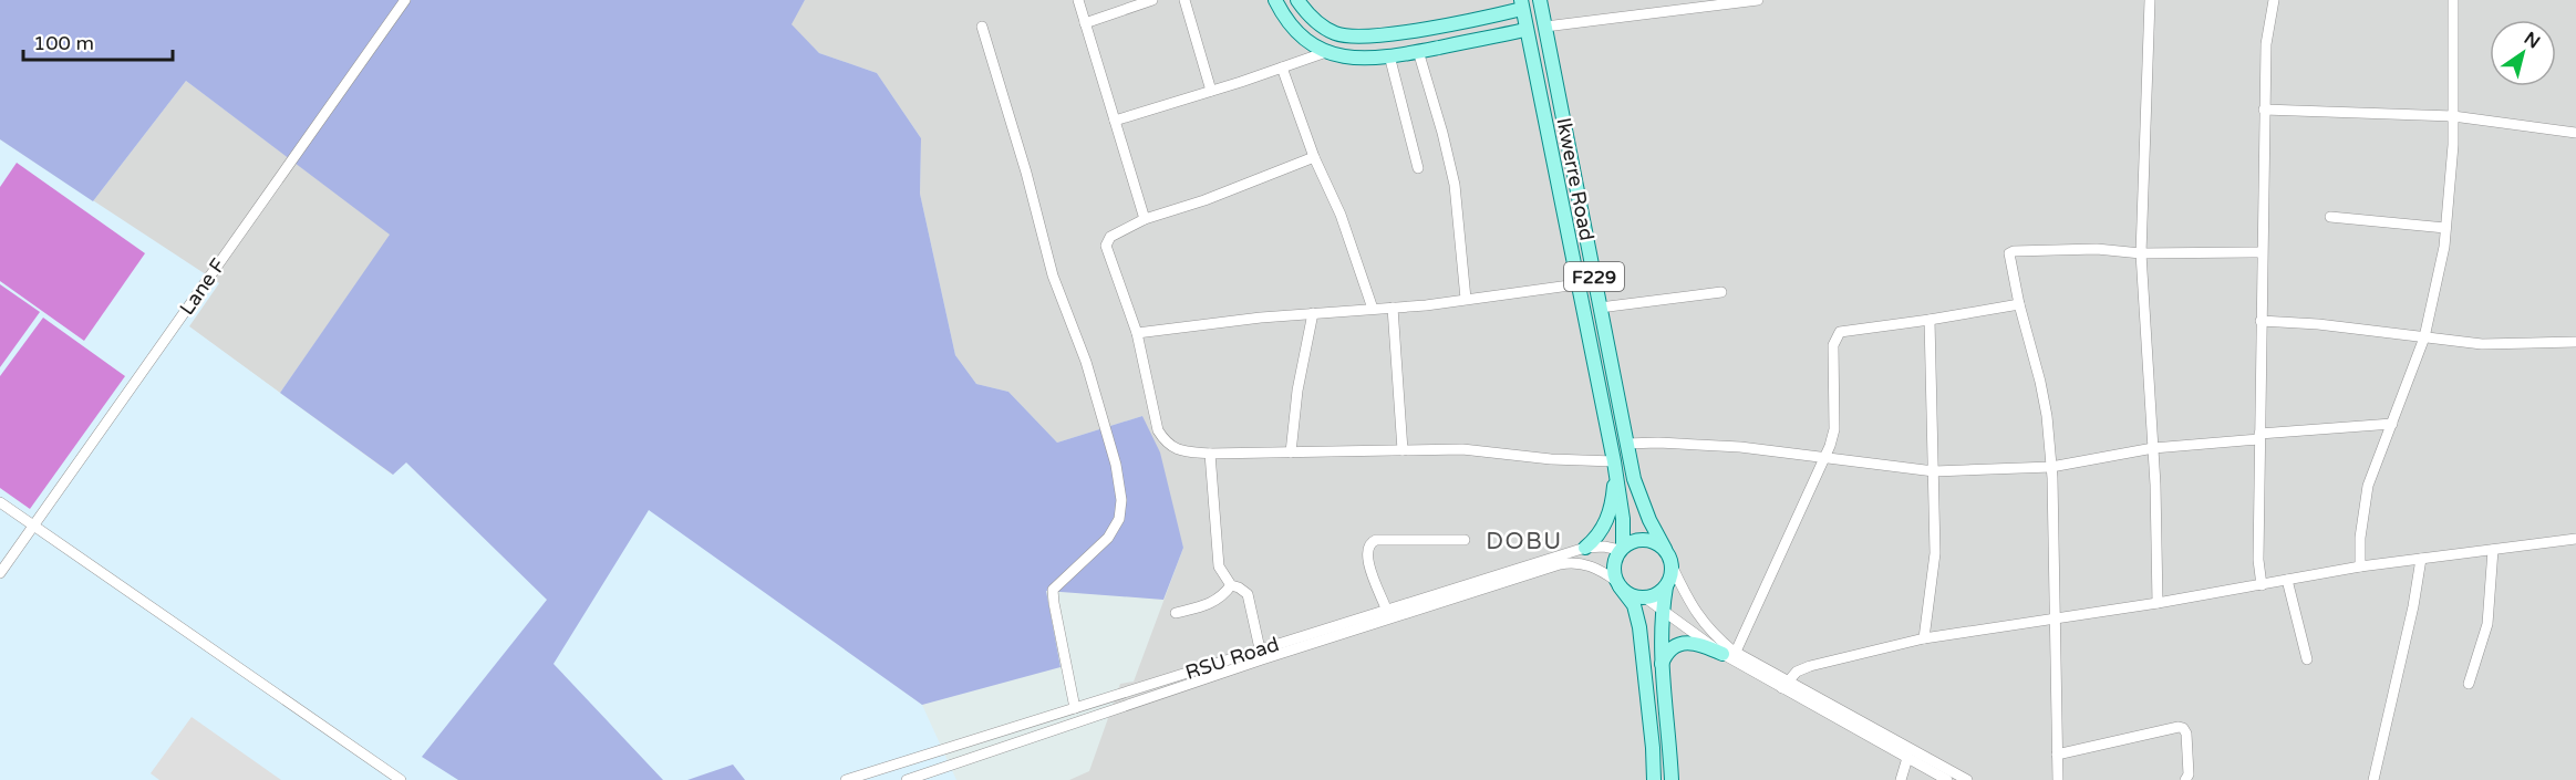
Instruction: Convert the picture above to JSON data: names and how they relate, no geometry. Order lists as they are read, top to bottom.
{
  "streets": {
    "main road": ["Ikwerre Road", "F229"],
    "street": ["Lane F", "RSU Road"]
  },
  "crossings": [
    ["Ikwerre Road", "F229"],
    ["Ikwerre Road", "RSU Road"],
    ["F229", "RSU Road"]
  ],
  "districts": ["DOBU"],
  "scale_bar": "100 m",
  "north": "top right"
}
